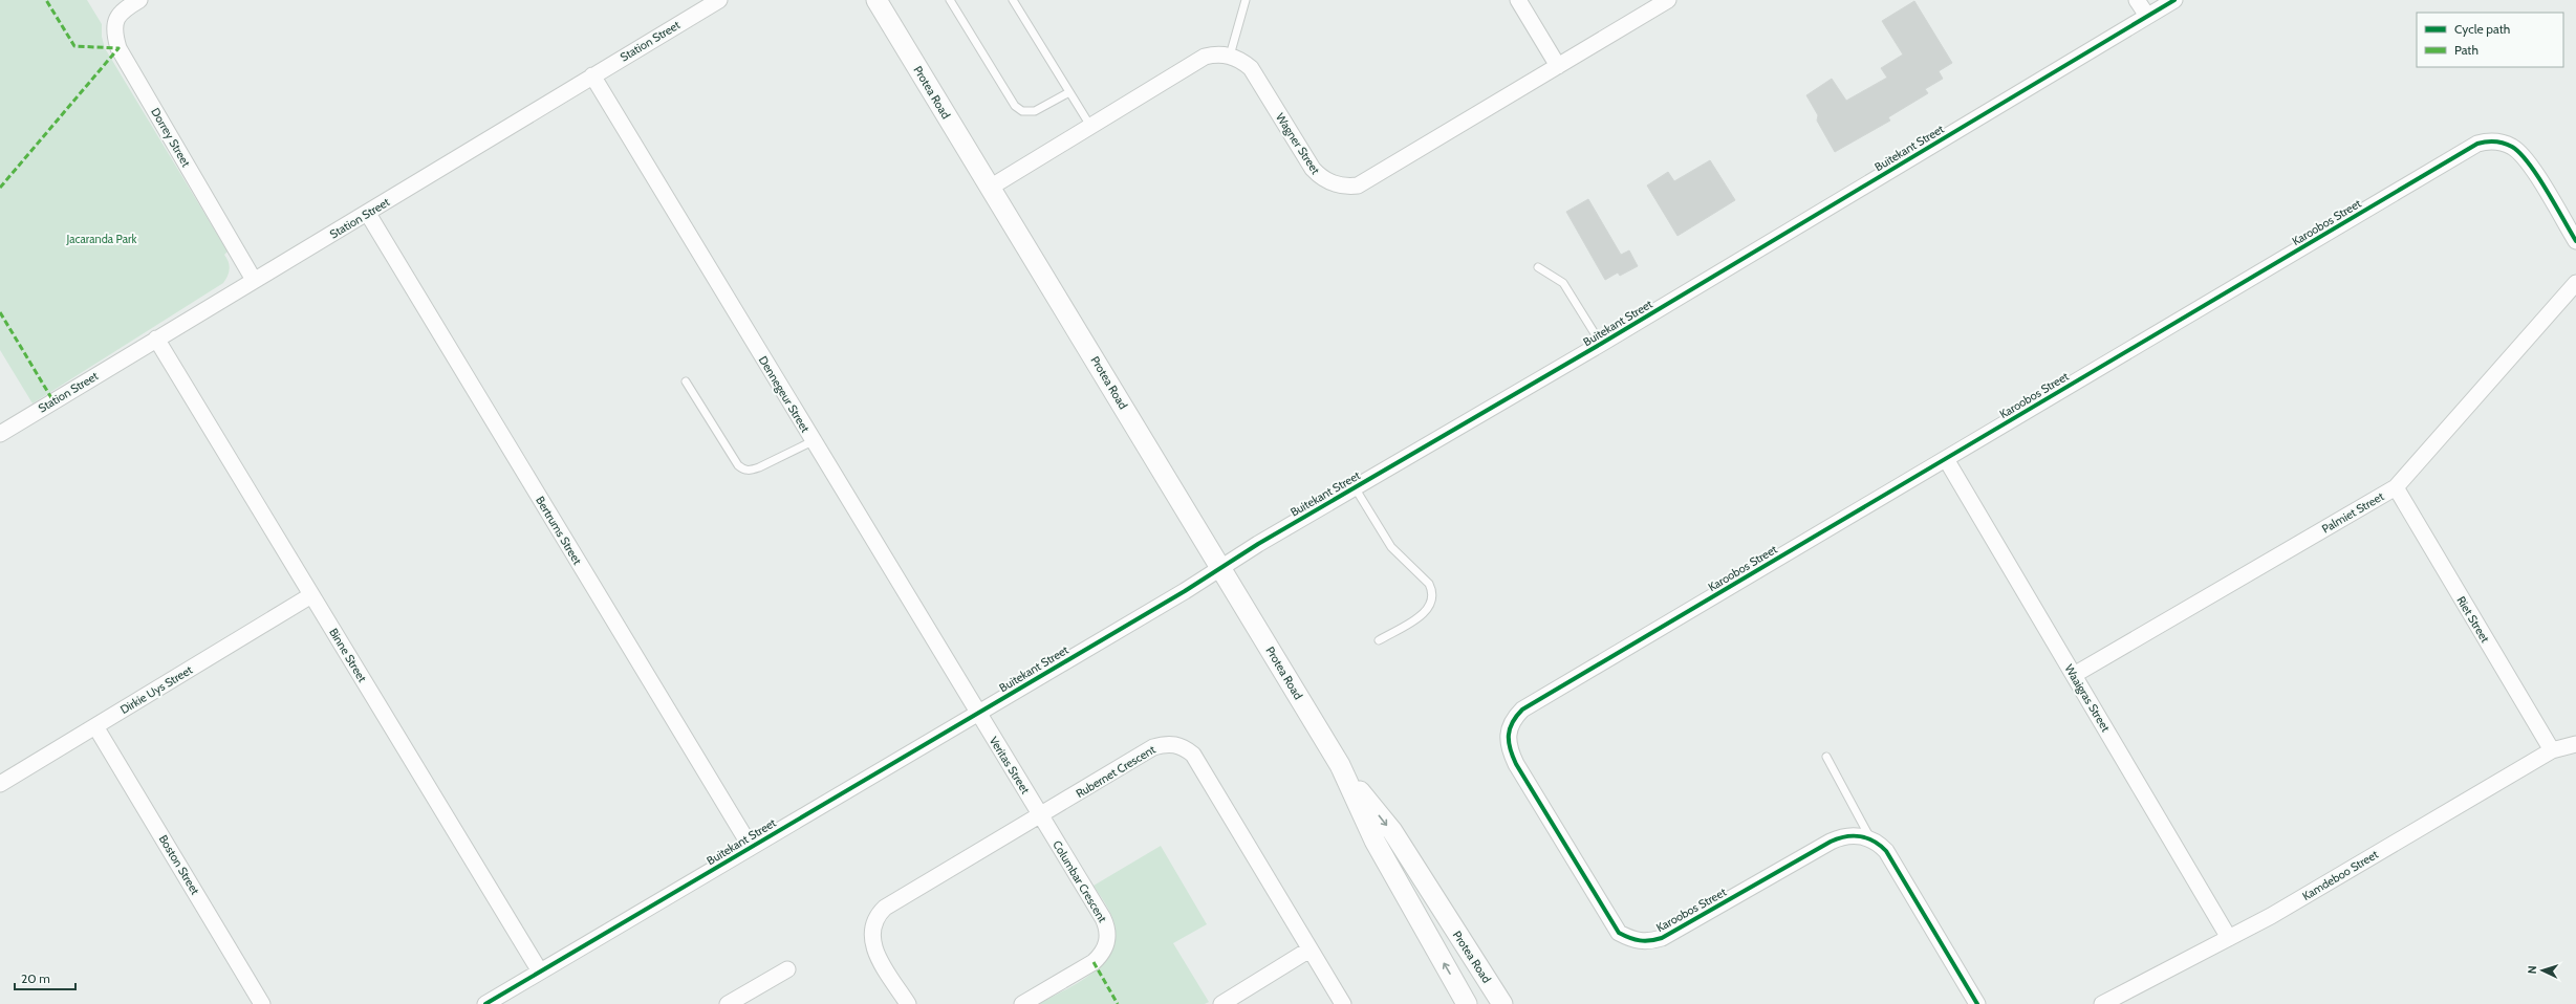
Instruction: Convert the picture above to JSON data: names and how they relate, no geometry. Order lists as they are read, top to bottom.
{
  "streets": {
    "street": [
      "Station Street",
      "Protea Road",
      "Dorrey Street",
      "Wagner Street",
      "Buitekant Street",
      "Karoobos Street",
      "Dennegeur Street",
      "Palmiet Street",
      "Bertrums Street",
      "Riet Street",
      "Binne Street",
      "Dirkie Uys Street",
      "Waaigras Street",
      "Veritas Street",
      "Rubernet Crescent",
      "Boston Street",
      "Kamdeboo Street",
      "Columbar Crescent"
    ]
  },
  "crossings": [
    ["Station Street", "Dorrey Street"],
    ["Station Street", "Dennegeur Street"],
    ["Station Street", "Bertrums Street"],
    ["Station Street", "Binne Street"],
    ["Protea Road", "Buitekant Street"],
    ["Buitekant Street", "Dennegeur Street"],
    ["Buitekant Street", "Bertrums Street"],
    ["Buitekant Street", "Binne Street"],
    ["Buitekant Street", "Veritas Street"],
    ["Karoobos Street", "Waaigras Street"],
    ["Dennegeur Street", "Veritas Street"],
    ["Palmiet Street", "Riet Street"],
    ["Palmiet Street", "Waaigras Street"],
    ["Riet Street", "Kamdeboo Street"],
    ["Binne Street", "Dirkie Uys Street"],
    ["Dirkie Uys Street", "Boston Street"],
    ["Waaigras Street", "Kamdeboo Street"],
    ["Veritas Street", "Rubernet Crescent"],
    ["Veritas Street", "Columbar Crescent"],
    ["Rubernet Crescent", "Columbar Crescent"]
  ],
  "parks": ["Jacaranda Park"],
  "legend": ["Cycle path", "Path"],
  "scale_bar": "20 m",
  "north": "left"
}
